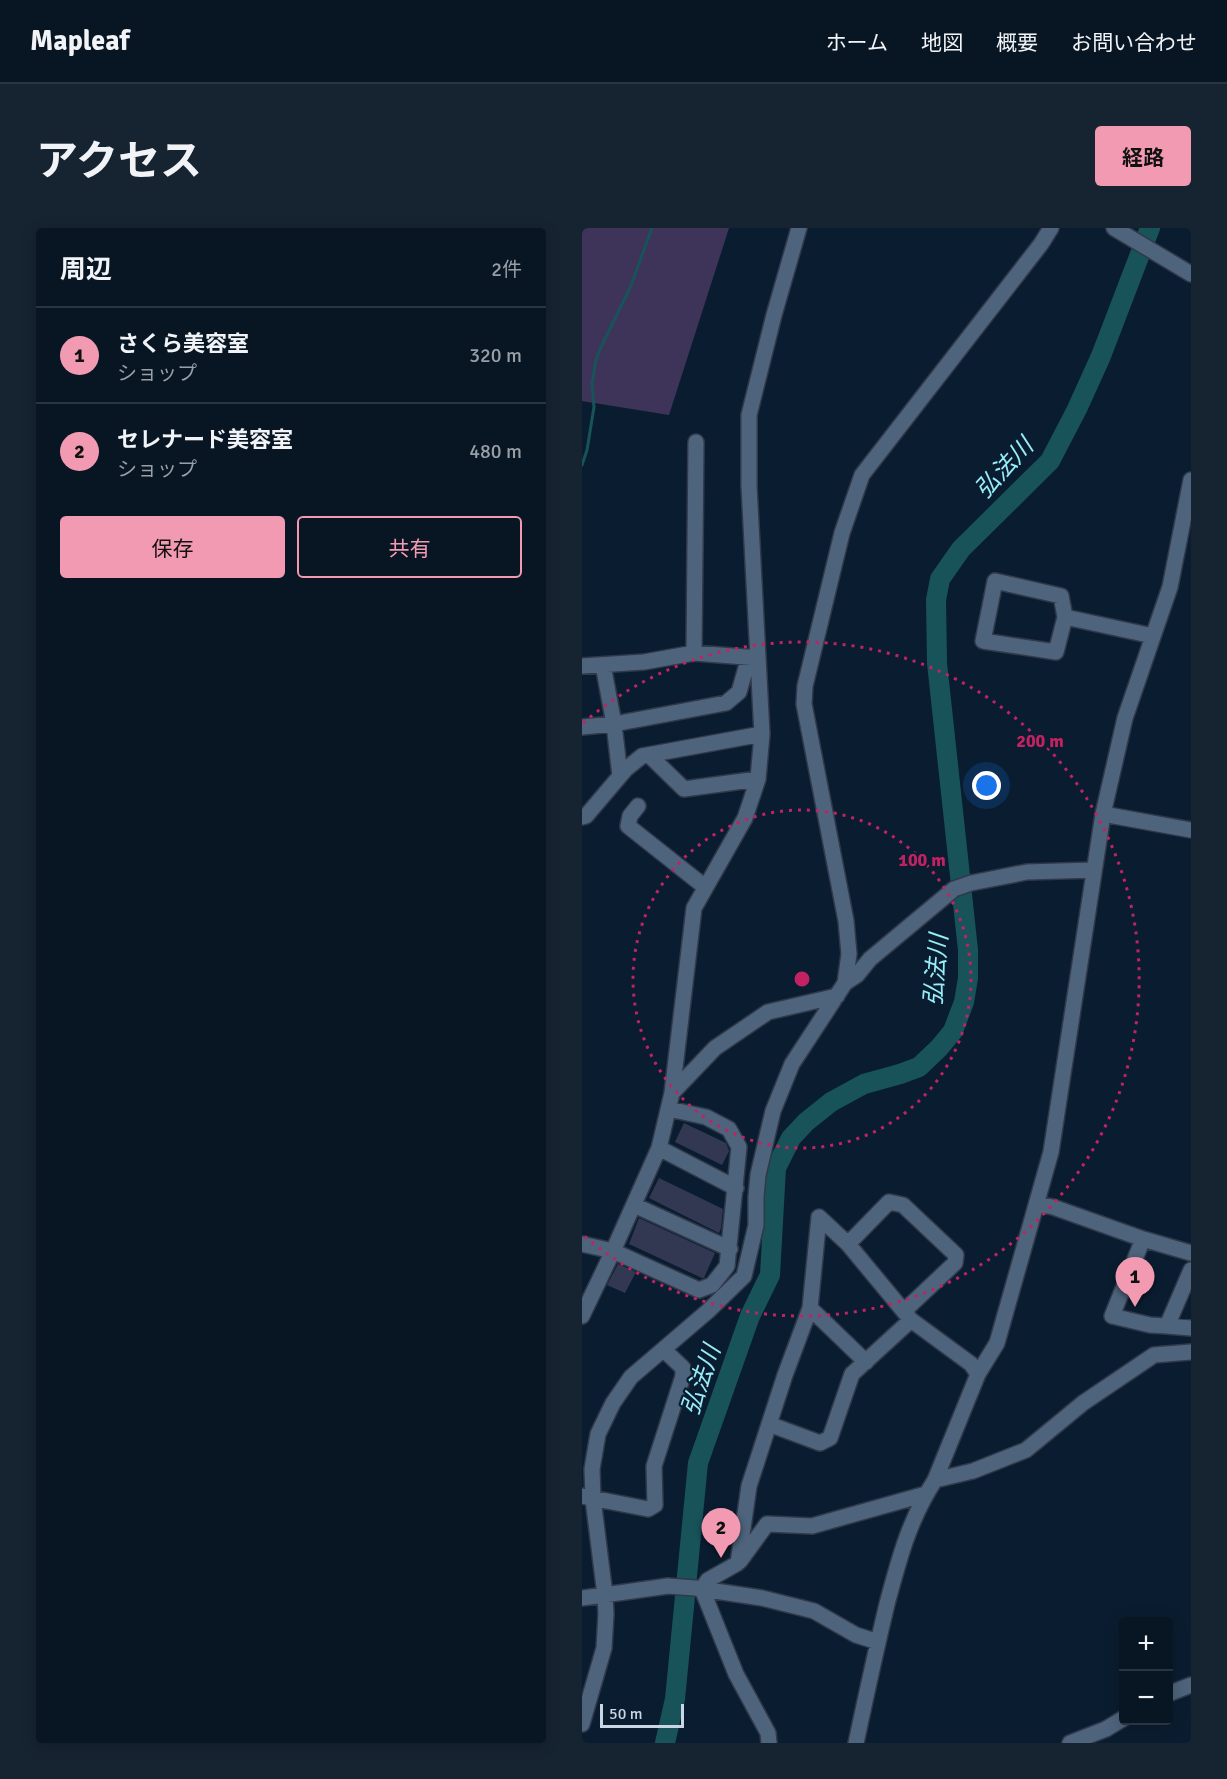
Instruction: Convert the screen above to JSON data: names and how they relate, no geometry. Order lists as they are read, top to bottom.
{
  "water": ["弘法川"],
  "scale_bar": "50 m",
  "page": {
    "header": "Mapleaf",
    "nav": [
      "ホーム",
      "地図",
      "概要",
      "お問い合わせ"
    ],
    "title": "アクセス",
    "buttons": [
      "経路",
      ["保存", "共有"]
    ],
    "heading": ["周辺", "2件"],
    "list": [
      {
        "mark": "1",
        "name": "さくら美容室",
        "note": "ショップ",
        "value": "320 m"
      },
      {
        "mark": "2",
        "name": "セレナード美容室",
        "note": "ショップ",
        "value": "480 m"
      }
    ],
    "pins": ["1", "2"],
    "map_buttons": ["+", "−"],
    "scale": "50 m"
  },
  "rings": ["200 m", "100 m"]
}
